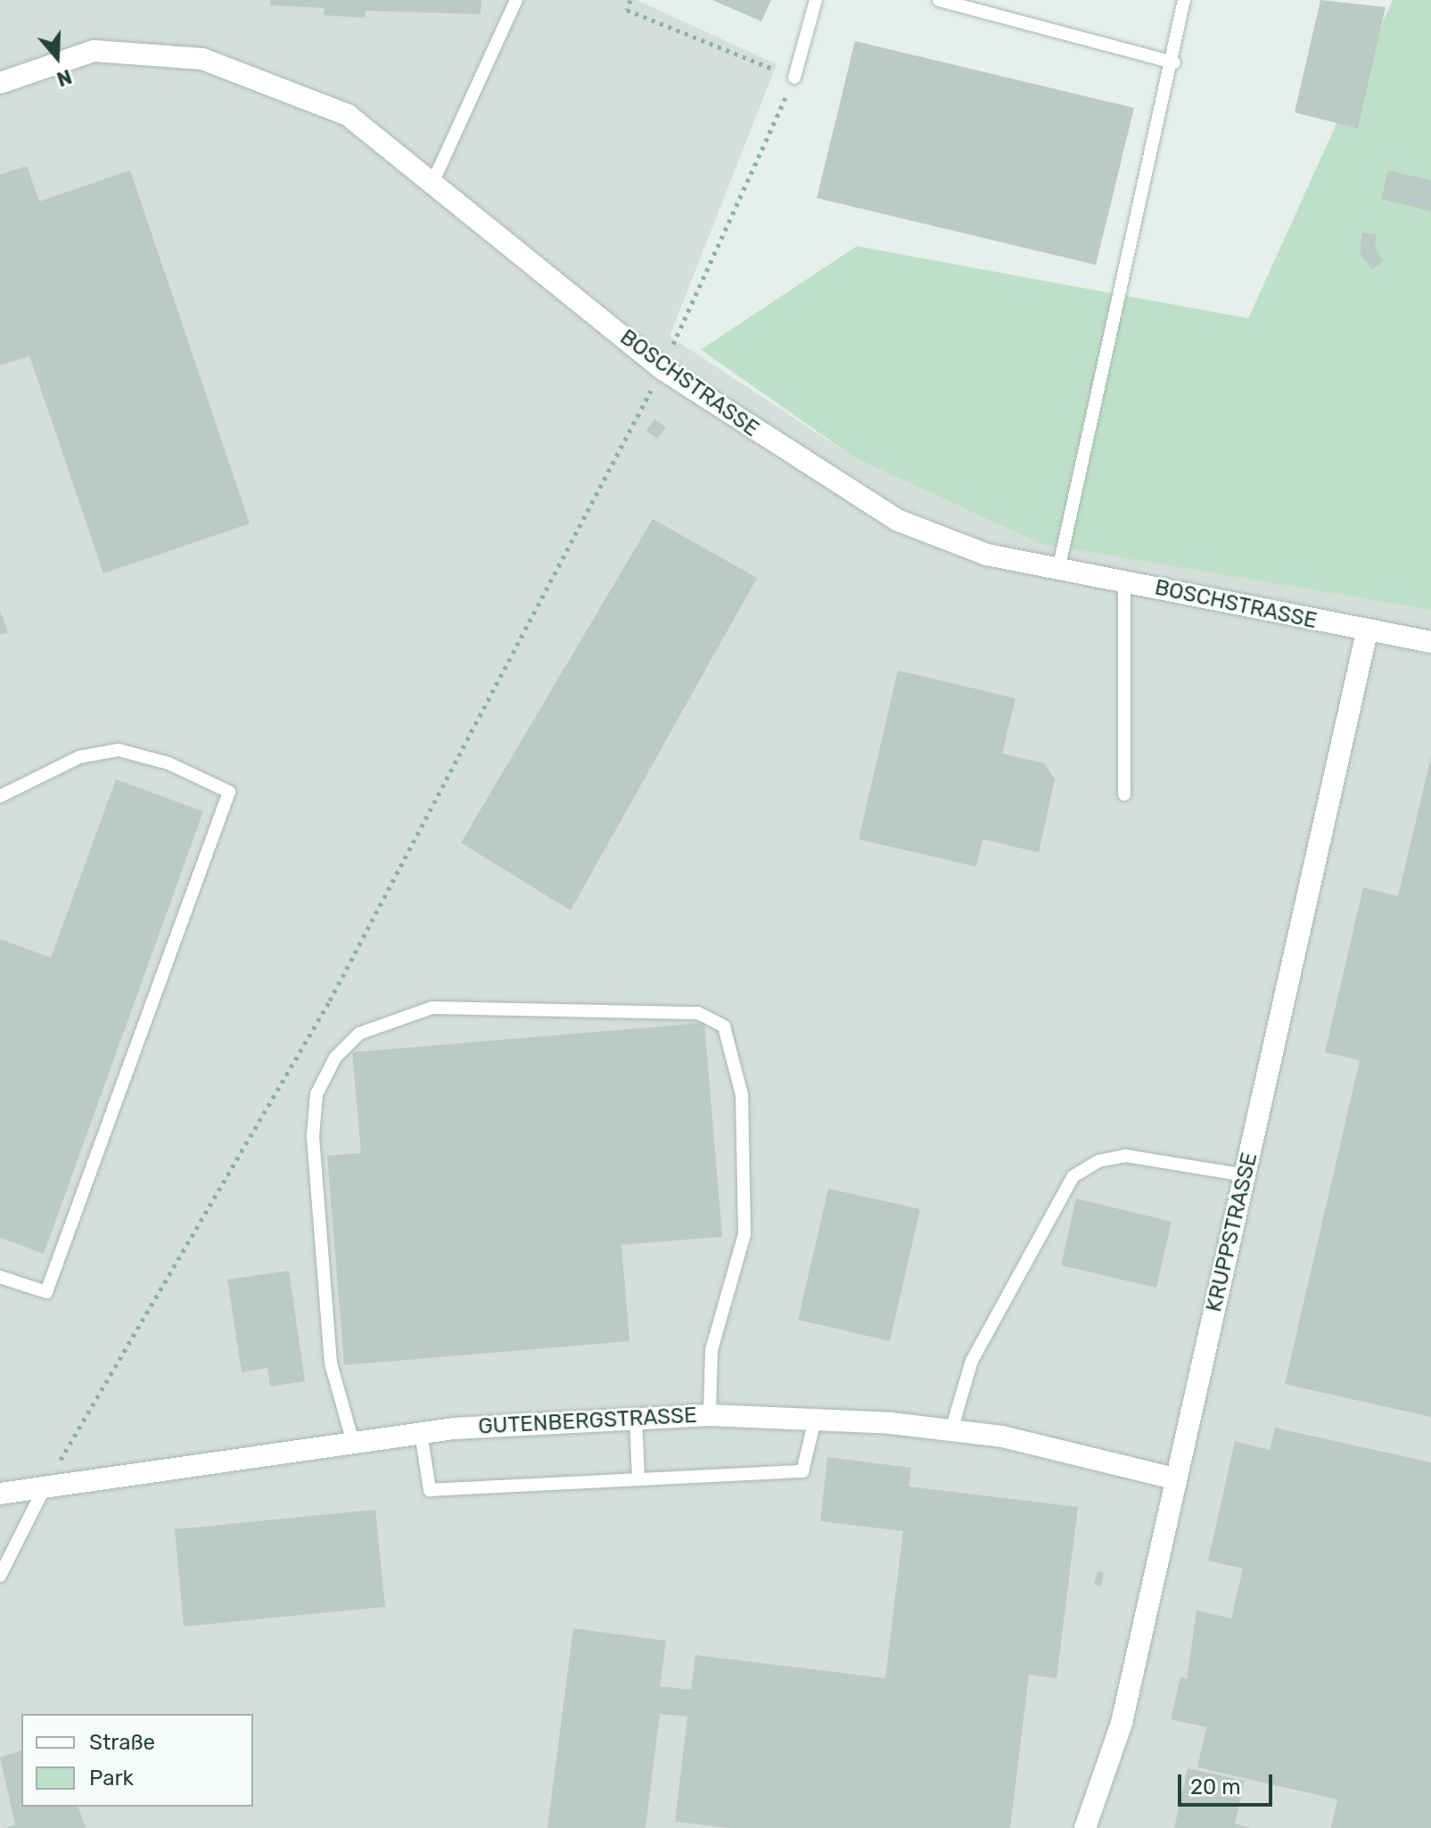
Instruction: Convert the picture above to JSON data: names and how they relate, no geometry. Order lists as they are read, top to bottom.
{
  "streets": {
    "street": ["BOSCHSTRASSE", "KRUPPSTRASSE", "GUTENBERGSTRASSE"]
  },
  "crossings": [
    ["BOSCHSTRASSE", "KRUPPSTRASSE"],
    ["KRUPPSTRASSE", "GUTENBERGSTRASSE"]
  ],
  "legend": ["Straße", "Park"],
  "scale_bar": "20 m",
  "north": "bottom"
}
